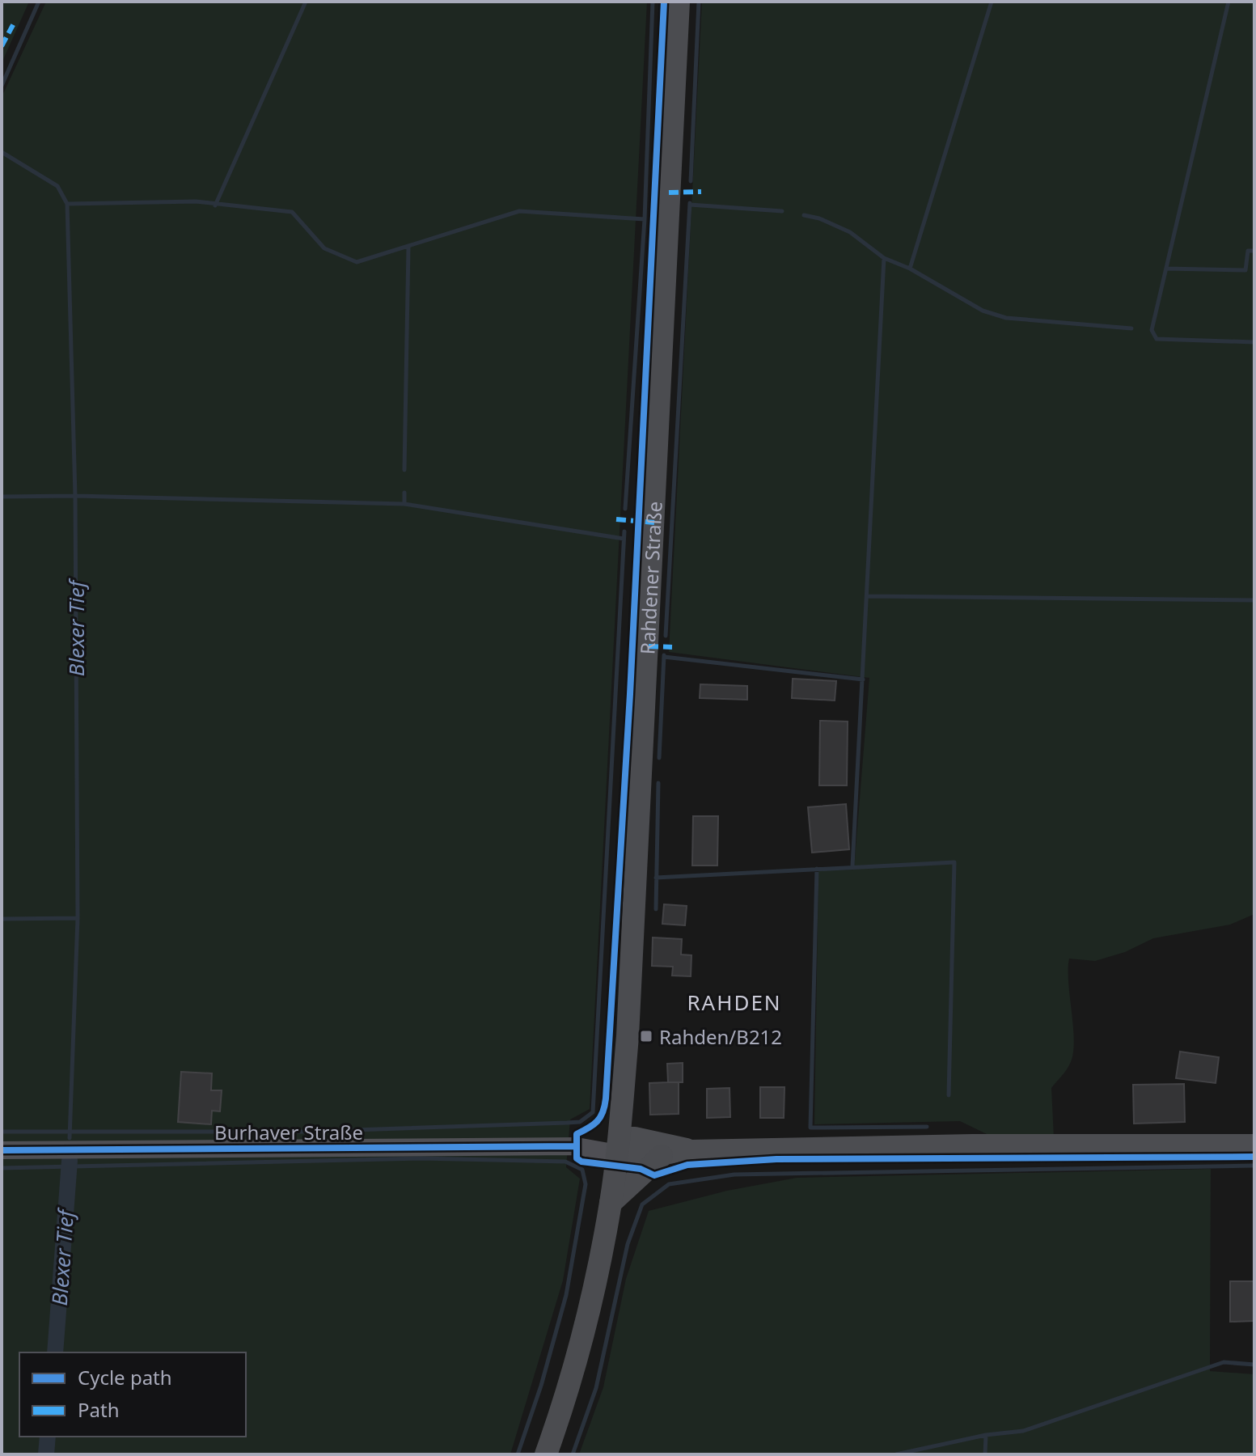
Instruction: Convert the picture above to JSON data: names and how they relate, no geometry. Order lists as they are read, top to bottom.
{
  "streets": {
    "main road": ["Rahdener Straße", "Burhaver Straße"]
  },
  "crossings": [
    ["Rahdener Straße", "Burhaver Straße"]
  ],
  "districts": ["RAHDEN"],
  "water": ["Blexer Tief"],
  "places": {
    "transit": ["Rahden/B212"]
  },
  "legend": ["Cycle path", "Path"]
}
